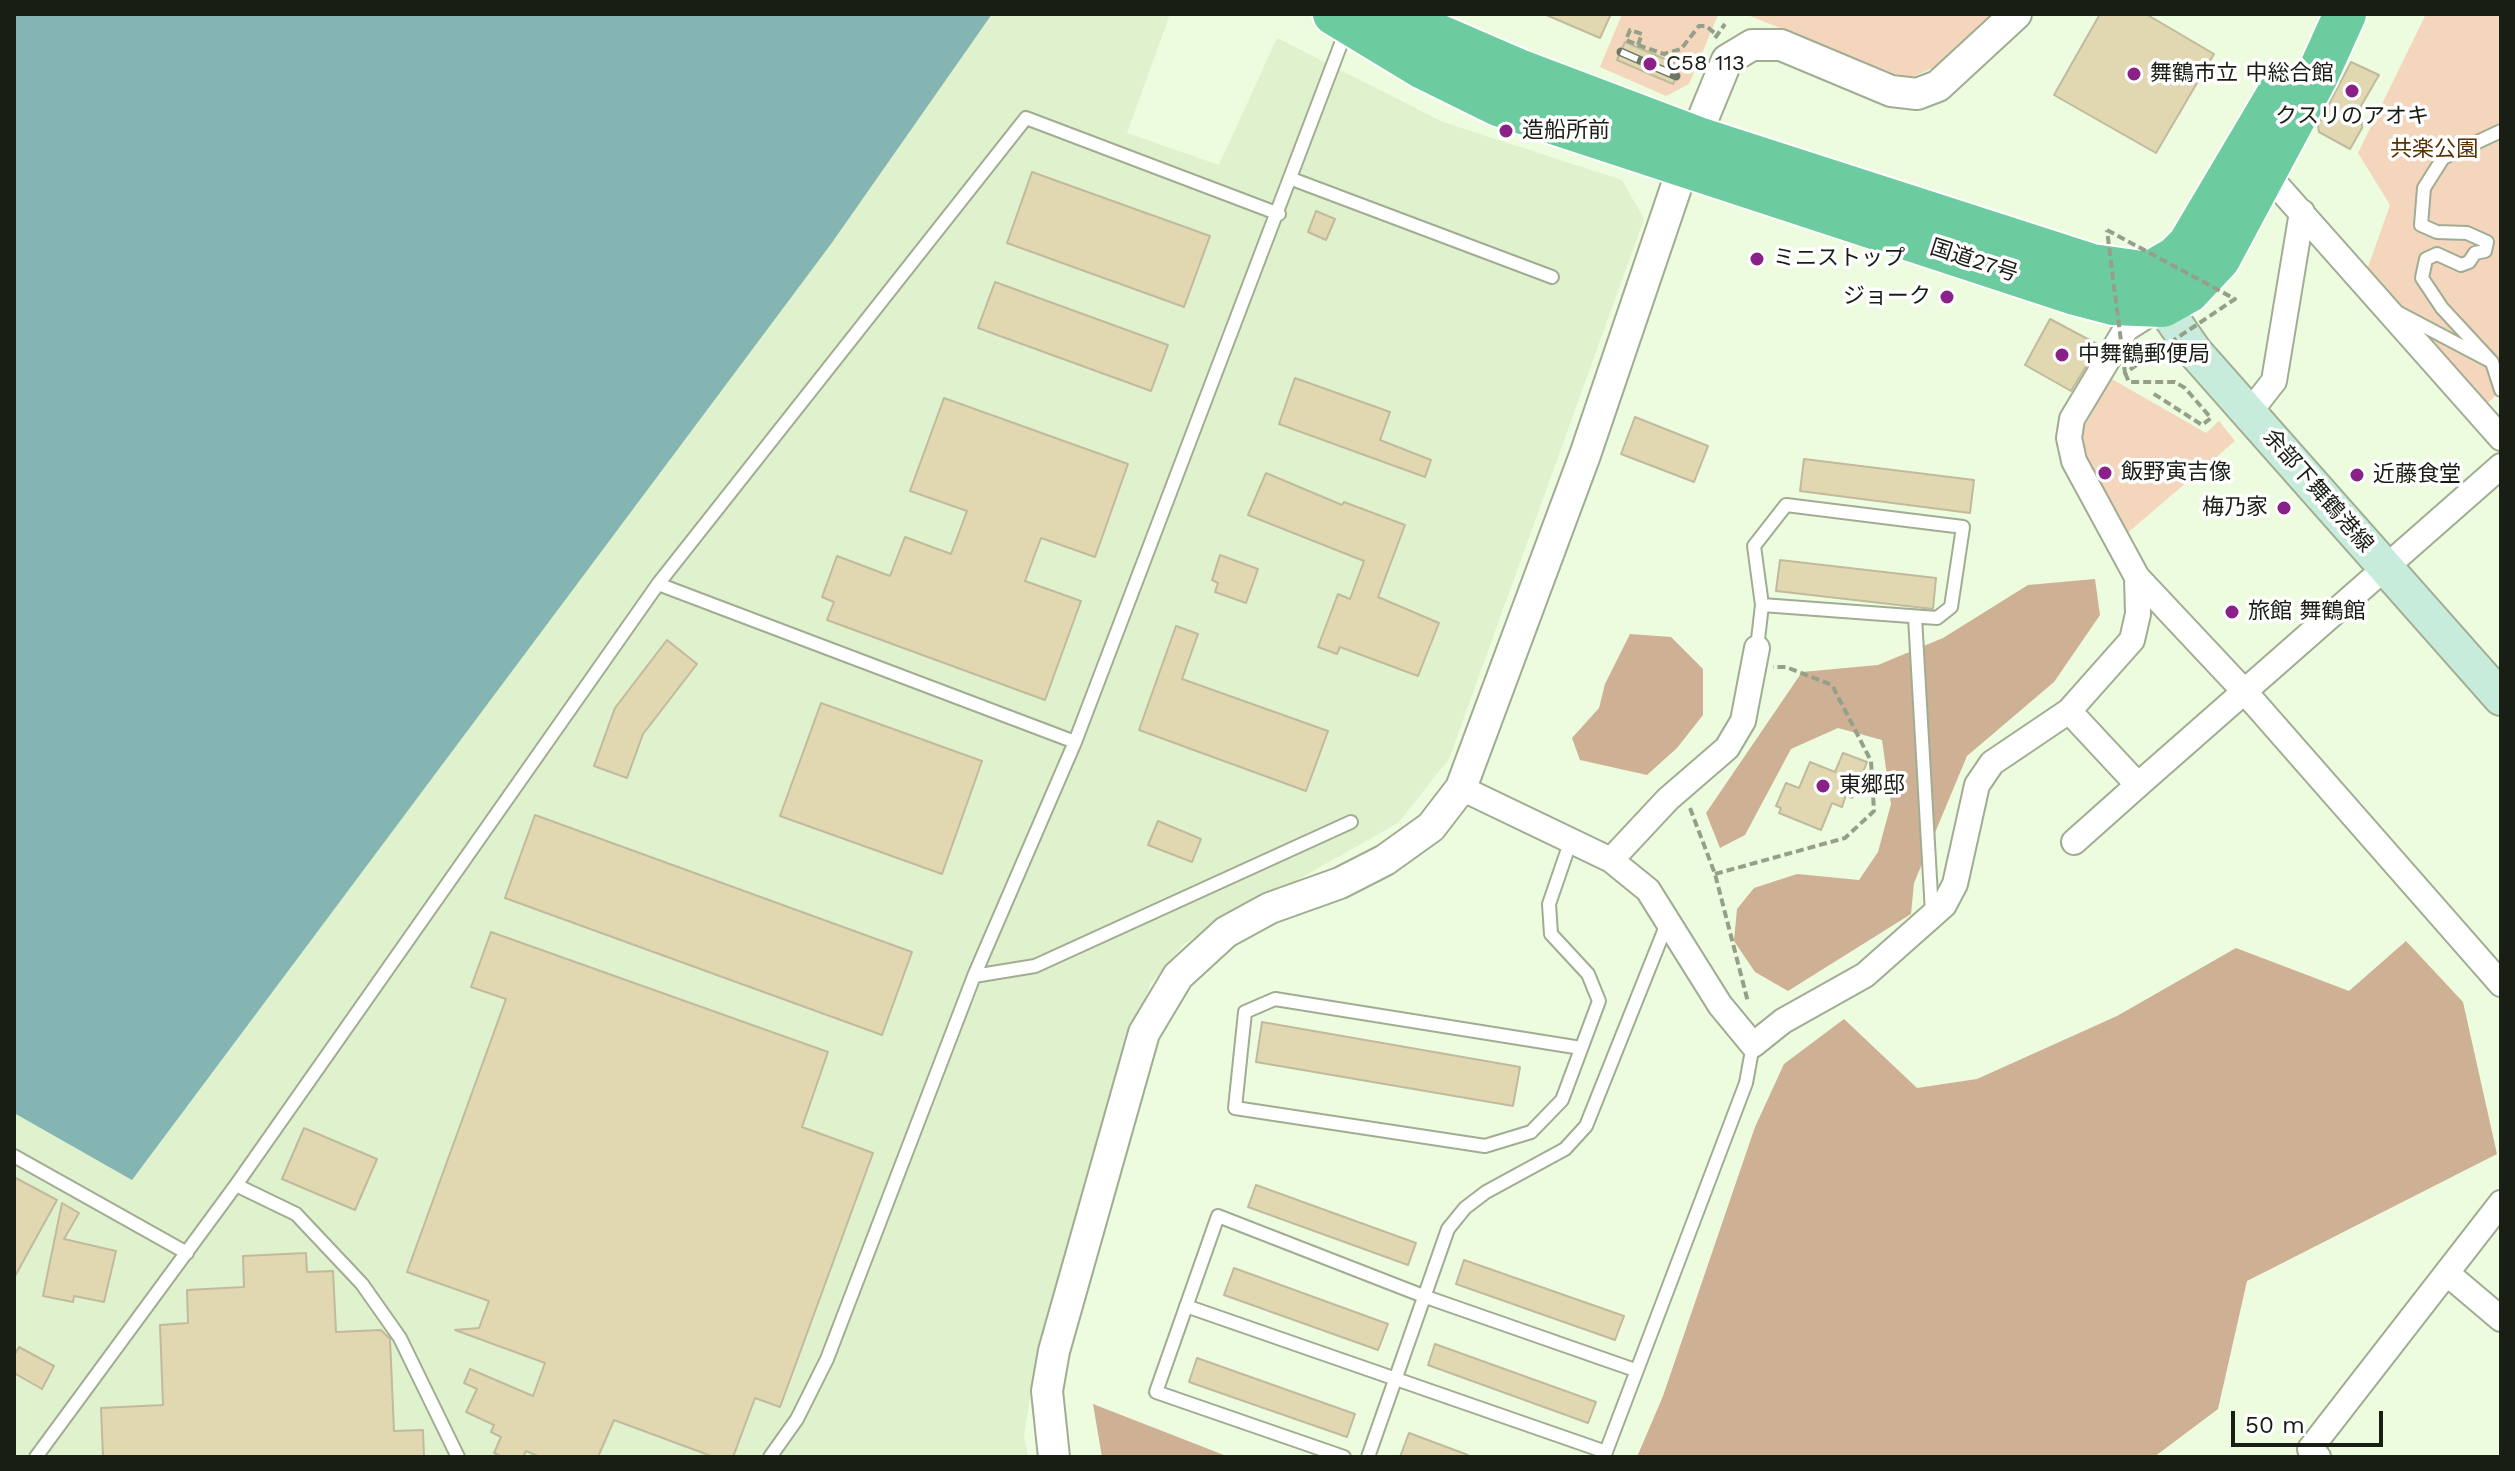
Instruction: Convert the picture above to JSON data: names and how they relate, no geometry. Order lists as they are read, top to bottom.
{
  "streets": {
    "highway": ["国道27号"],
    "main road": ["余部下舞鶴港線"]
  },
  "crossings": [
    ["国道27号", "余部下舞鶴港線"]
  ],
  "parks": ["共楽公園"],
  "places": [
    "C58 113",
    "舞鶴市立 中総合館",
    "クスリのアオキ",
    "造船所前",
    "ミニストップ",
    "ジョーク",
    "中舞鶴郵便局",
    "飯野寅吉像",
    "近藤食堂",
    "梅乃家",
    "旅館 舞鶴館",
    "東郷邸"
  ],
  "scale_bar": "50 m"
}
